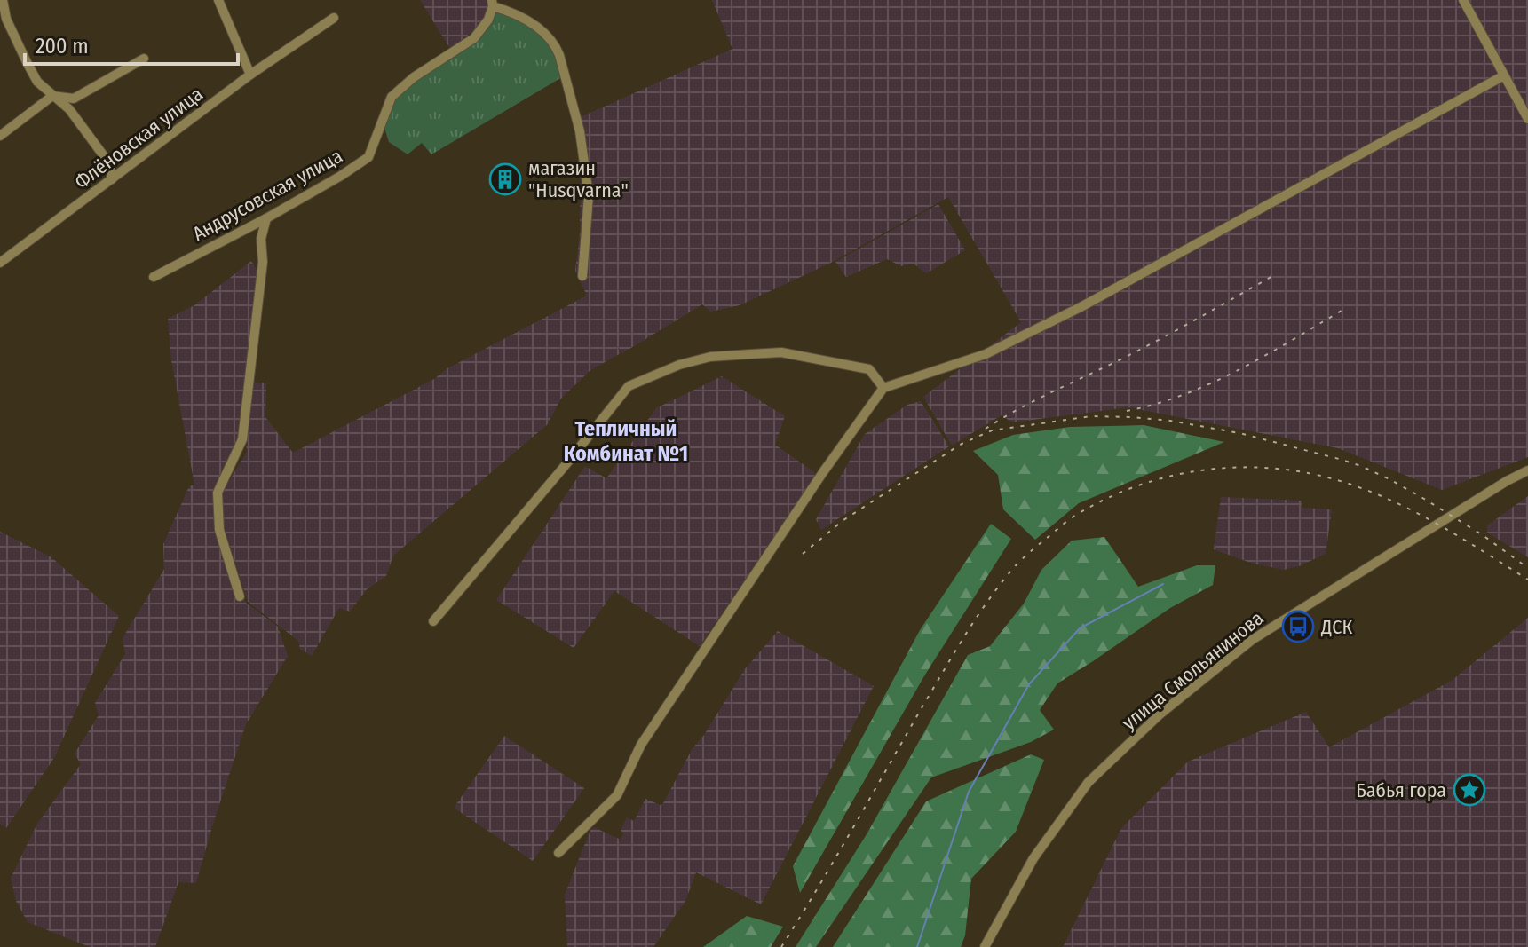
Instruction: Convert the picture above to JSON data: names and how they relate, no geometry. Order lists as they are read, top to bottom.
{
  "streets": {
    "street": ["Флёновская улица", "Андрусовская улица", "улица Смольянинова"]
  },
  "districts": ["Тепличный Комбинат №1"],
  "places": {
    "building": ["магазин \"Husqvarna\""],
    "bus stop": ["ДСК"],
    "place": ["Бабья гора"]
  },
  "scale_bar": "200 m"
}
